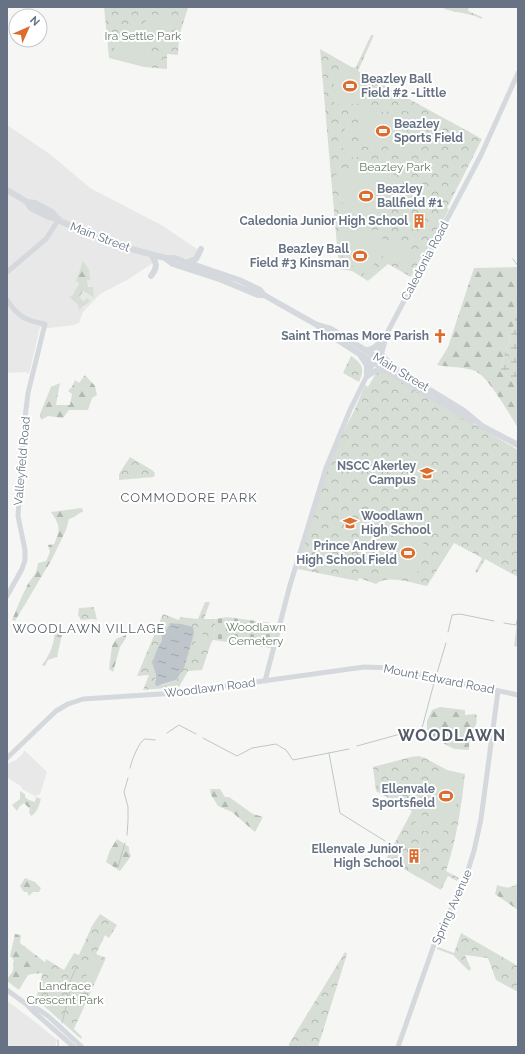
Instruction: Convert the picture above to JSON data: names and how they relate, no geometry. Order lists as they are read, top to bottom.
{
  "streets": {
    "main road": ["Main Street"],
    "street": [
      "Caledonia Road",
      "Valleyfield Road",
      "Mount Edward Road",
      "Woodlawn Road",
      "Spring Avenue"
    ]
  },
  "crossings": [
    ["Main Street", "Caledonia Road"],
    ["Main Street", "Woodlawn Road"],
    ["Caledonia Road", "Woodlawn Road"],
    ["Mount Edward Road", "Woodlawn Road"],
    ["Mount Edward Road", "Spring Avenue"]
  ],
  "districts": ["COMMODORE PARK", "WOODLAWN VILLAGE", "WOODLAWN"],
  "parks": [
    "Ira Settle Park",
    "Beazley Park",
    "Woodlawn Cemetery",
    "Landrace Crescent Park"
  ],
  "places": {
    "sports": [
      "Beazley Ball Field #2 -Little",
      "Beazley Sports Field",
      "Beazley Ballfield #1",
      "Beazley Ball Field #3 Kinsman",
      "Prince Andrew High School Field",
      "Ellenvale Sportsfield"
    ],
    "building": ["Caledonia Junior High School", "Ellenvale Junior High School"],
    "church": ["Saint Thomas More Parish"],
    "school or university": ["NSCC Akerley Campus", "Woodlawn High School"]
  },
  "north": "top right"
}
